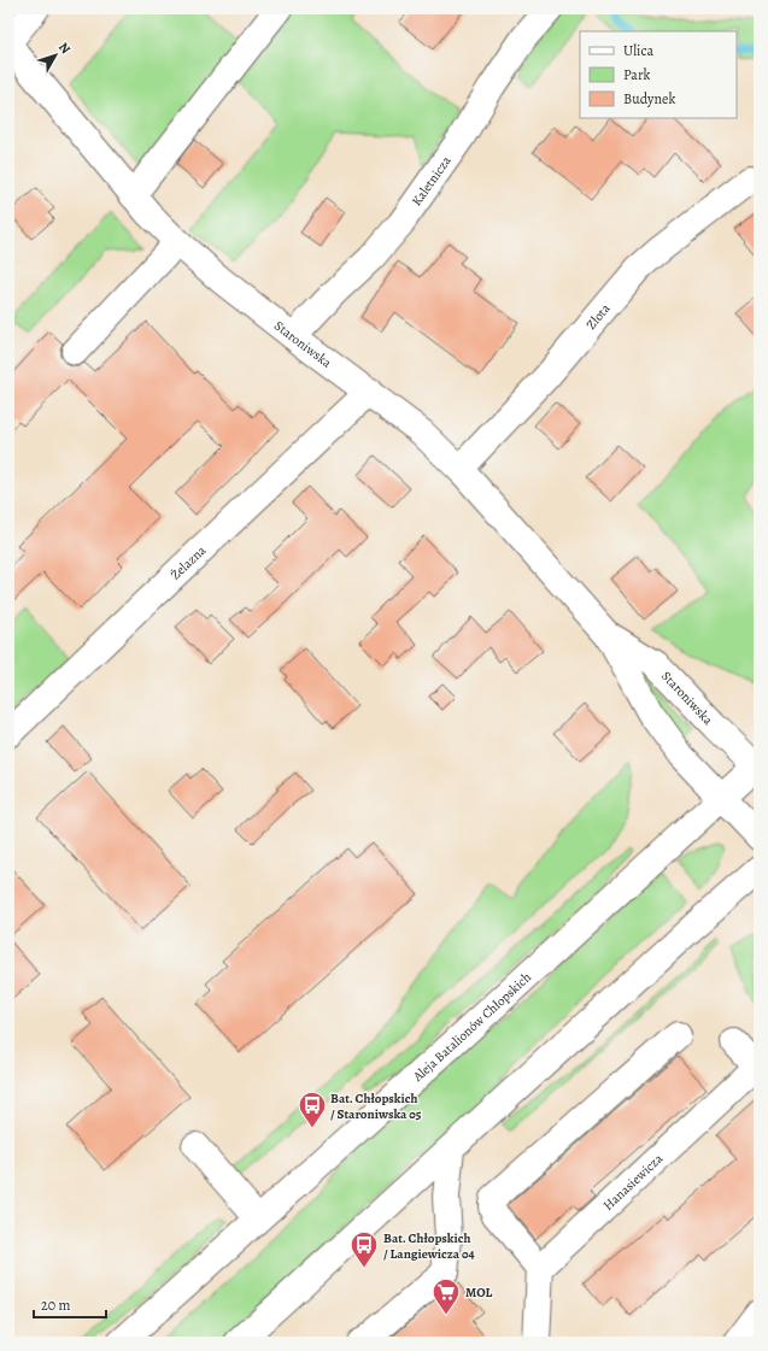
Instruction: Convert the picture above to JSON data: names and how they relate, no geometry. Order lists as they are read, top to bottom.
{
  "streets": {
    "street": [
      "Kaletnicza",
      "Złota",
      "Staroniwska",
      "Żelazna",
      "Aleja Batalionów Chłopskich",
      "Hanasiewicza"
    ]
  },
  "crossings": [
    ["Kaletnicza", "Staroniwska"],
    ["Złota", "Staroniwska"],
    ["Staroniwska", "Żelazna"],
    ["Staroniwska", "Aleja Batalionów Chłopskich"]
  ],
  "places": {
    "bus stop": ["Bat. Chłopskich / Staroniwska 05", "Bat. Chłopskich / Langiewicza 04"],
    "supermarket": ["MOL"]
  },
  "legend": ["Ulica", "Park", "Budynek"],
  "scale_bar": "20 m",
  "north": "top right"
}
